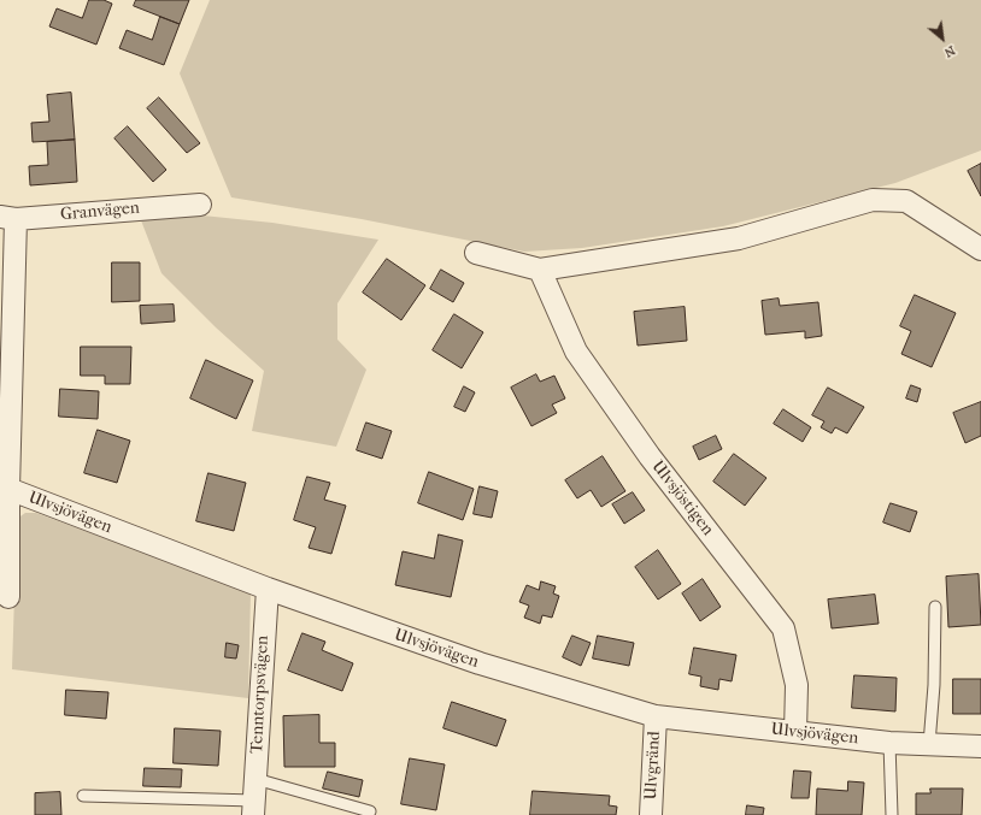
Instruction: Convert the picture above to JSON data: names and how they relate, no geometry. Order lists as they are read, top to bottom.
{
  "streets": {
    "street": [
      "Granvägen",
      "Ulvsjöstigen",
      "Ulvsjövägen",
      "Tenntorpsvägen",
      "Ulvgränd"
    ]
  },
  "crossings": [
    ["Ulvsjöstigen", "Ulvsjövägen"],
    ["Ulvsjövägen", "Tenntorpsvägen"],
    ["Ulvsjövägen", "Ulvgränd"]
  ],
  "north": "bottom right"
}
